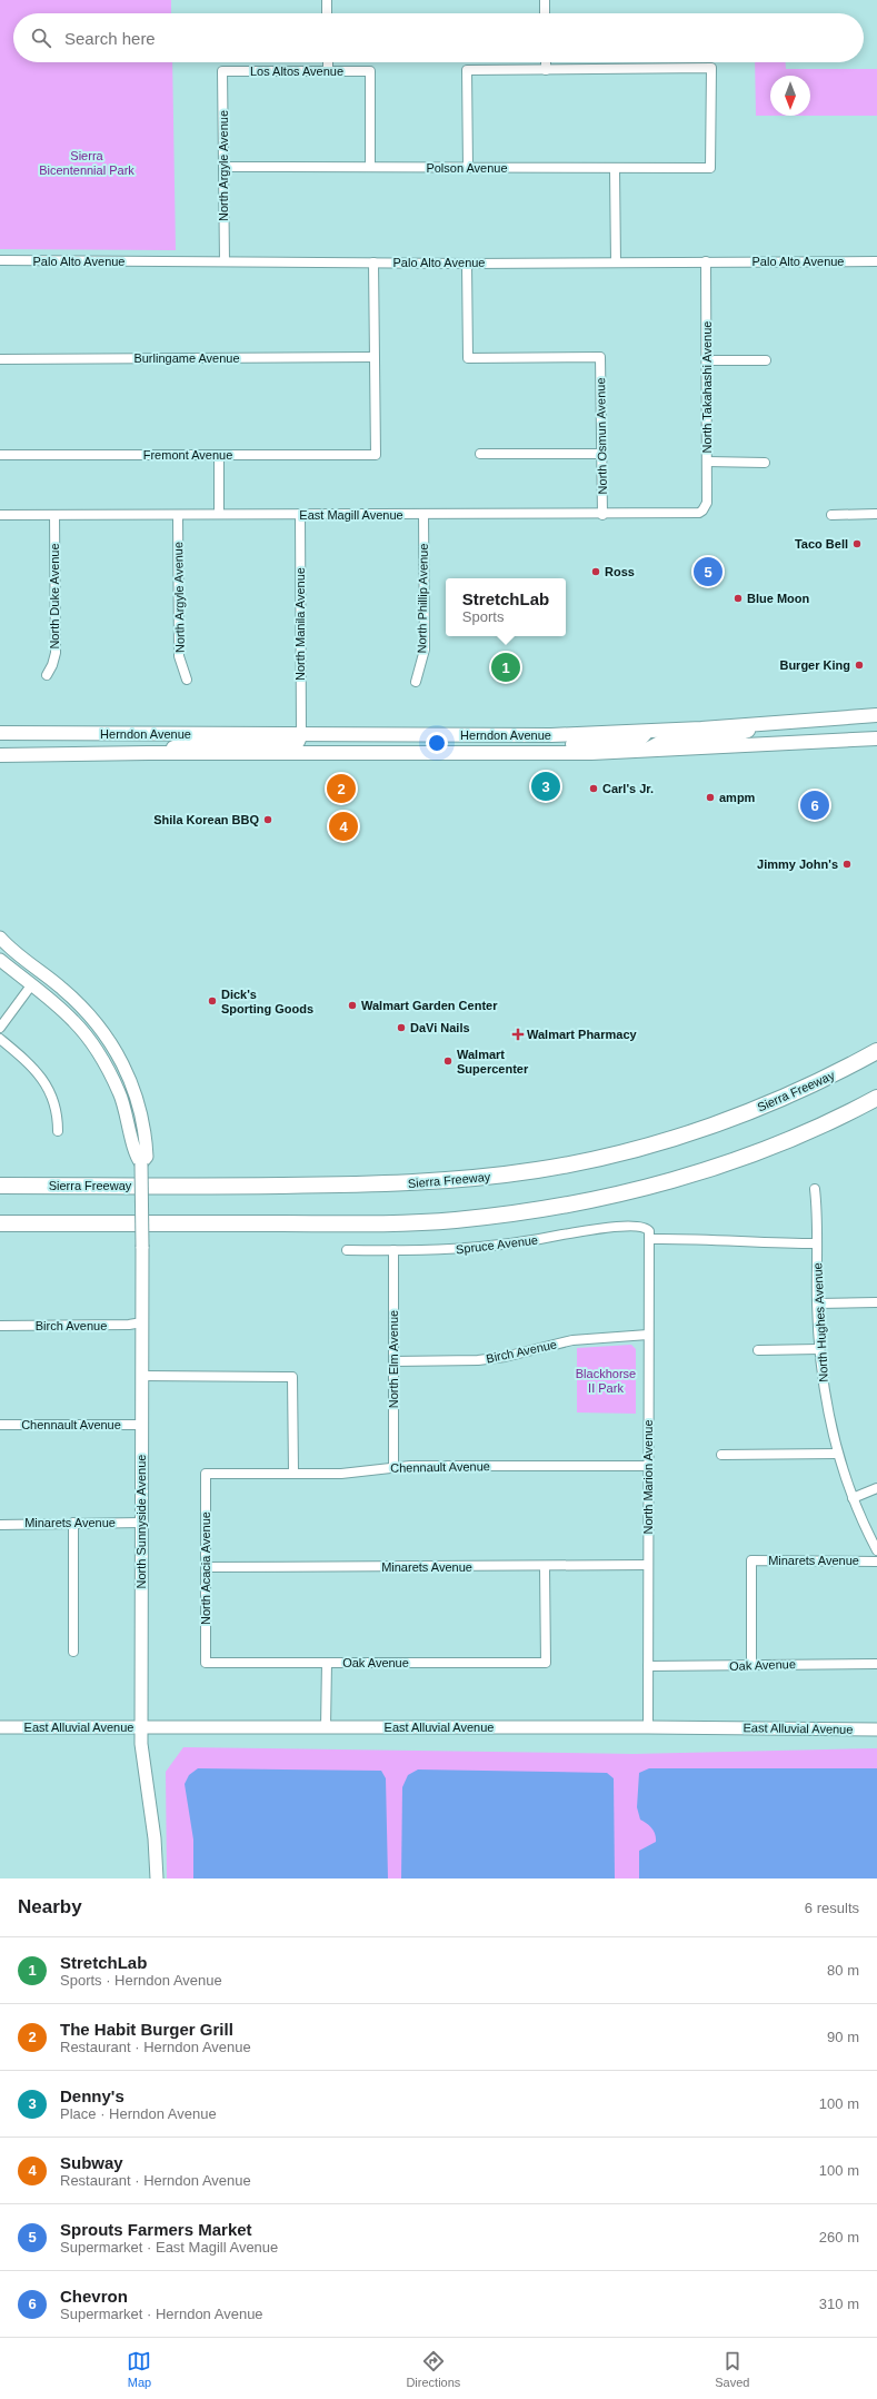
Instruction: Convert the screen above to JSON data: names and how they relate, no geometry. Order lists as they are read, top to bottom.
{
  "streets": {
    "highway": ["Sierra Freeway"],
    "main road": ["Herndon Avenue", "North Sunnyside Avenue", "East Alluvial Avenue"],
    "street": [
      "Los Altos Avenue",
      "North Argyle Avenue",
      "Polson Avenue",
      "Palo Alto Avenue",
      "Burlingame Avenue",
      "North Takahashi Avenue",
      "North Osmun Avenue",
      "Fremont Avenue",
      "East Magill Avenue",
      "North Duke Avenue",
      "North Phillip Avenue",
      "North Manila Avenue",
      "Spruce Avenue",
      "North Hughes Avenue",
      "Birch Avenue",
      "North Elm Avenue",
      "Chennault Avenue",
      "North Marion Avenue",
      "Minarets Avenue",
      "North Acacia Avenue",
      "Oak Avenue"
    ]
  },
  "crossings": [
    ["Los Altos Avenue", "North Argyle Avenue"],
    ["Los Altos Avenue", "Polson Avenue"],
    ["North Argyle Avenue", "Polson Avenue"],
    ["North Argyle Avenue", "Palo Alto Avenue"],
    ["North Argyle Avenue", "East Magill Avenue"],
    ["Palo Alto Avenue", "North Takahashi Avenue"],
    ["Palo Alto Avenue", "North Osmun Avenue"],
    ["Burlingame Avenue", "Fremont Avenue"],
    ["North Takahashi Avenue", "East Magill Avenue"],
    ["North Osmun Avenue", "East Magill Avenue"],
    ["East Magill Avenue", "North Duke Avenue"],
    ["East Magill Avenue", "North Phillip Avenue"],
    ["East Magill Avenue", "North Manila Avenue"],
    ["North Manila Avenue", "Herndon Avenue"],
    ["Spruce Avenue", "North Elm Avenue"],
    ["Spruce Avenue", "North Marion Avenue"],
    ["Birch Avenue", "North Elm Avenue"],
    ["Birch Avenue", "North Marion Avenue"],
    ["Birch Avenue", "North Sunnyside Avenue"],
    ["North Elm Avenue", "Chennault Avenue"],
    ["Chennault Avenue", "North Marion Avenue"],
    ["Chennault Avenue", "North Sunnyside Avenue"],
    ["Chennault Avenue", "North Acacia Avenue"],
    ["North Marion Avenue", "Minarets Avenue"],
    ["North Marion Avenue", "Oak Avenue"],
    ["North Marion Avenue", "East Alluvial Avenue"],
    ["North Sunnyside Avenue", "Minarets Avenue"],
    ["North Sunnyside Avenue", "East Alluvial Avenue"],
    ["Minarets Avenue", "North Acacia Avenue"],
    ["Minarets Avenue", "Oak Avenue"],
    ["North Acacia Avenue", "Oak Avenue"]
  ],
  "parks": ["Sierra Bicentennial Park", "Blackhorse II Park"],
  "places": {
    "other": [
      "Taco Bell",
      "Ross",
      "Blue Moon",
      "Burger King",
      "Carl's Jr.",
      "ampm",
      "Shila Korean BBQ",
      "Jimmy John's",
      "Dick's Sporting Goods",
      "Walmart Garden Center",
      "DaVi Nails",
      "Walmart Supercenter"
    ],
    "health": ["Walmart Pharmacy"]
  },
  "north": "bottom",
  "page": {
    "search": "Search here",
    "pins": [
      "5",
      "1",
      "3",
      "2",
      "6",
      "4"
    ],
    "popup": ["StretchLab", "Sports"],
    "heading": ["Nearby", "6 results"],
    "list": [
      {
        "mark": "1",
        "name": "StretchLab",
        "note": "Sports · Herndon Avenue",
        "value": "80 m"
      },
      {
        "mark": "2",
        "name": "The Habit Burger Grill",
        "note": "Restaurant · Herndon Avenue",
        "value": "90 m"
      },
      {
        "mark": "3",
        "name": "Denny's",
        "note": "Place · Herndon Avenue",
        "value": "100 m"
      },
      {
        "mark": "4",
        "name": "Subway",
        "note": "Restaurant · Herndon Avenue",
        "value": "100 m"
      },
      {
        "mark": "5",
        "name": "Sprouts Farmers Market",
        "note": "Supermarket · East Magill Avenue",
        "value": "260 m"
      },
      {
        "mark": "6",
        "name": "Chevron",
        "note": "Supermarket · Herndon Avenue",
        "value": "310 m"
      }
    ],
    "nav": ["Map", "Directions", "Saved"]
  }
}
